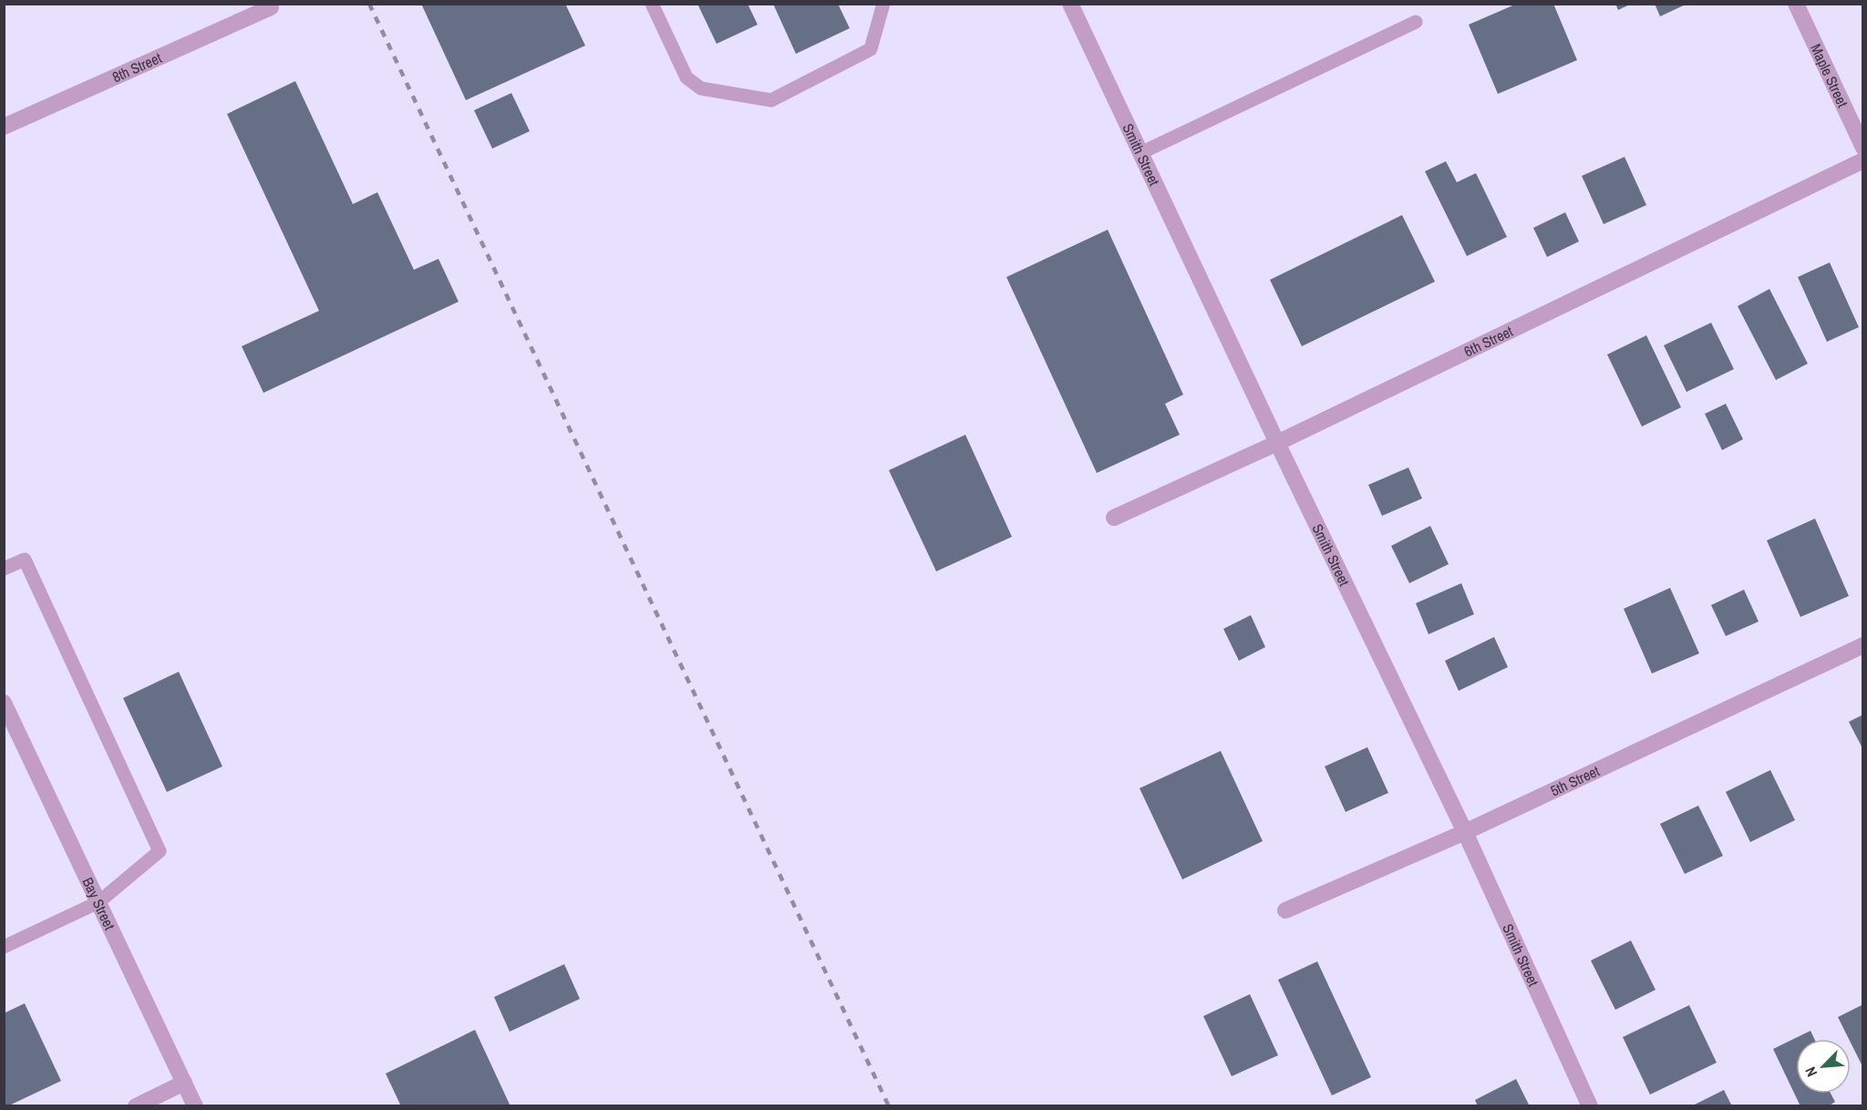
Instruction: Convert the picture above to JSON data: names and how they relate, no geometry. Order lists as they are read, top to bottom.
{
  "streets": {
    "street": [
      "8th Street",
      "Maple Street",
      "Smith Street",
      "6th Street",
      "5th Street",
      "Bay Street"
    ]
  },
  "crossings": [
    ["Smith Street", "6th Street"],
    ["Smith Street", "5th Street"]
  ],
  "north": "bottom left"
}
